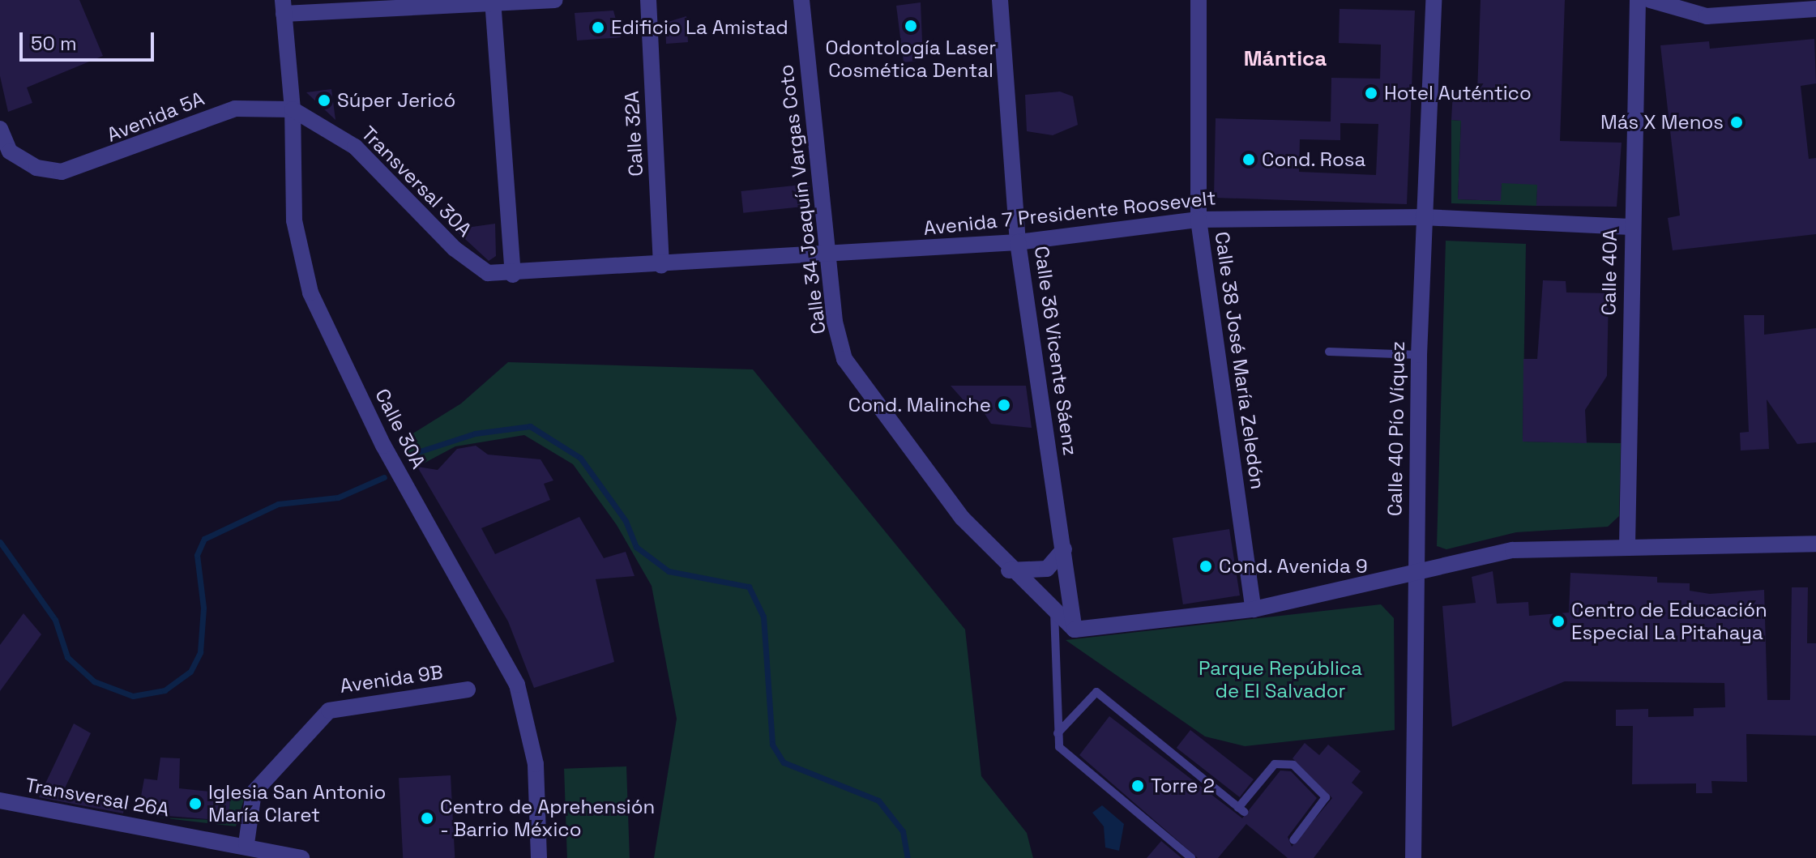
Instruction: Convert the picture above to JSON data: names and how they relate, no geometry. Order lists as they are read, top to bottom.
{
  "streets": {
    "street": [
      "Avenida 5A",
      "Calle 32A",
      "Transversal 30A",
      "Calle 34 Joaquín Vargas Coto",
      "Avenida 7 Presidente Roosevelt",
      "Calle 40A",
      "Calle 36 Vicente Sáenz",
      "Calle 38 José María Zeledón",
      "Calle 30A",
      "Calle 40 Pío Víquez",
      "Avenida 9B",
      "Transversal 26A"
    ]
  },
  "crossings": [
    ["Avenida 5A", "Transversal 30A"],
    ["Avenida 5A", "Calle 30A"],
    ["Calle 32A", "Avenida 7 Presidente Roosevelt"],
    ["Transversal 30A", "Avenida 7 Presidente Roosevelt"],
    ["Transversal 30A", "Calle 30A"],
    ["Calle 34 Joaquín Vargas Coto", "Avenida 7 Presidente Roosevelt"],
    ["Calle 34 Joaquín Vargas Coto", "Calle 36 Vicente Sáenz"],
    ["Avenida 7 Presidente Roosevelt", "Calle 40A"],
    ["Avenida 7 Presidente Roosevelt", "Calle 36 Vicente Sáenz"],
    ["Avenida 7 Presidente Roosevelt", "Calle 38 José María Zeledón"],
    ["Avenida 7 Presidente Roosevelt", "Calle 40 Pío Víquez"],
    ["Avenida 9B", "Transversal 26A"]
  ],
  "districts": ["Mántica"],
  "parks": ["Parque República de El Salvador"],
  "places": [
    "Odontología Laser Cosmética Dental",
    "Edificio La Amistad",
    "Hotel Auténtico",
    "Súper Jericó",
    "Más X Menos",
    "Cond. Rosa",
    "Cond. Malinche",
    "Cond. Avenida 9",
    "Centro de Educación Especial La Pitahaya",
    "Torre 2",
    "Iglesia San Antonio María Claret",
    "Centro de Aprehensión - Barrio México"
  ],
  "scale_bar": "50 m"
}
